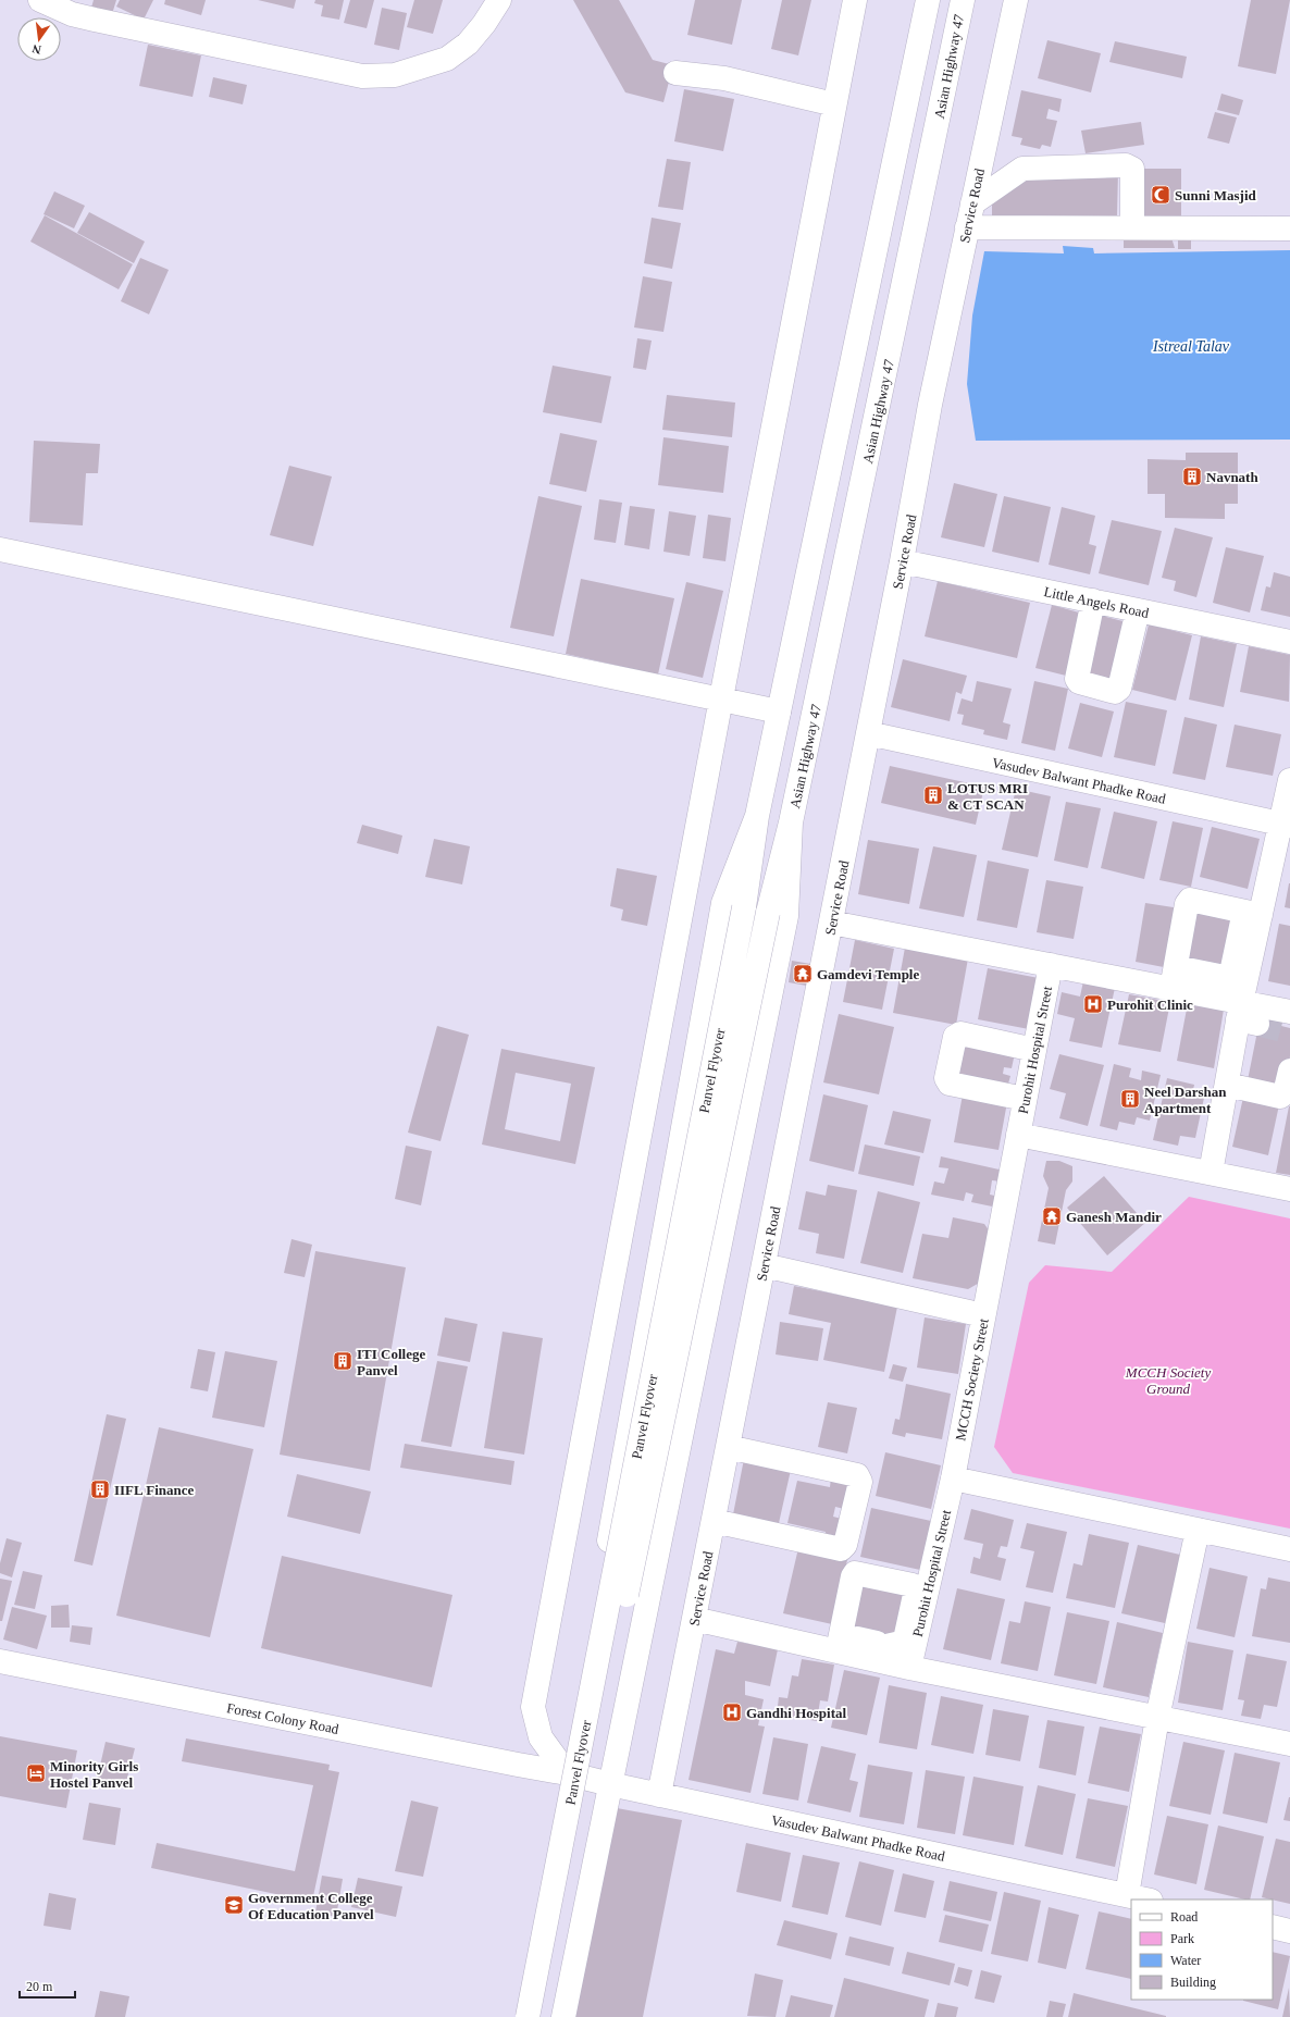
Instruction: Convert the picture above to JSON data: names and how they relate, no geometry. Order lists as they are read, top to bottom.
{
  "streets": {
    "main road": [
      "Asian Highway 47",
      "Service Road",
      "Little Angels Road",
      "Vasudev Balwant Phadke Road",
      "Purohit Hospital Street",
      "Panvel Flyover",
      "MCCH Society Street",
      "Forest Colony Road"
    ]
  },
  "crossings": [
    ["Asian Highway 47", "Panvel Flyover"],
    ["Service Road", "Little Angels Road"],
    ["Service Road", "Vasudev Balwant Phadke Road"],
    ["Vasudev Balwant Phadke Road", "Forest Colony Road"],
    ["Purohit Hospital Street", "MCCH Society Street"]
  ],
  "water": ["Istreal Talav"],
  "parks": ["MCCH Society Ground"],
  "places": {
    "mosque": ["Sunni Masjid"],
    "building": [
      "Navnath",
      "LOTUS MRI & CT SCAN",
      "Neel Darshan Apartment",
      "ITI College Panvel",
      "IIFL Finance"
    ],
    "temple": ["Gamdevi Temple", "Ganesh Mandir"],
    "hospital": ["Purohit Clinic", "Gandhi Hospital"],
    "hotel": ["Minority Girls Hostel Panvel"],
    "school or university": ["Government College Of Education Panvel"]
  },
  "legend": [
    "Road",
    "Park",
    "Water",
    "Building"
  ],
  "scale_bar": "20 m",
  "north": "bottom"
}
